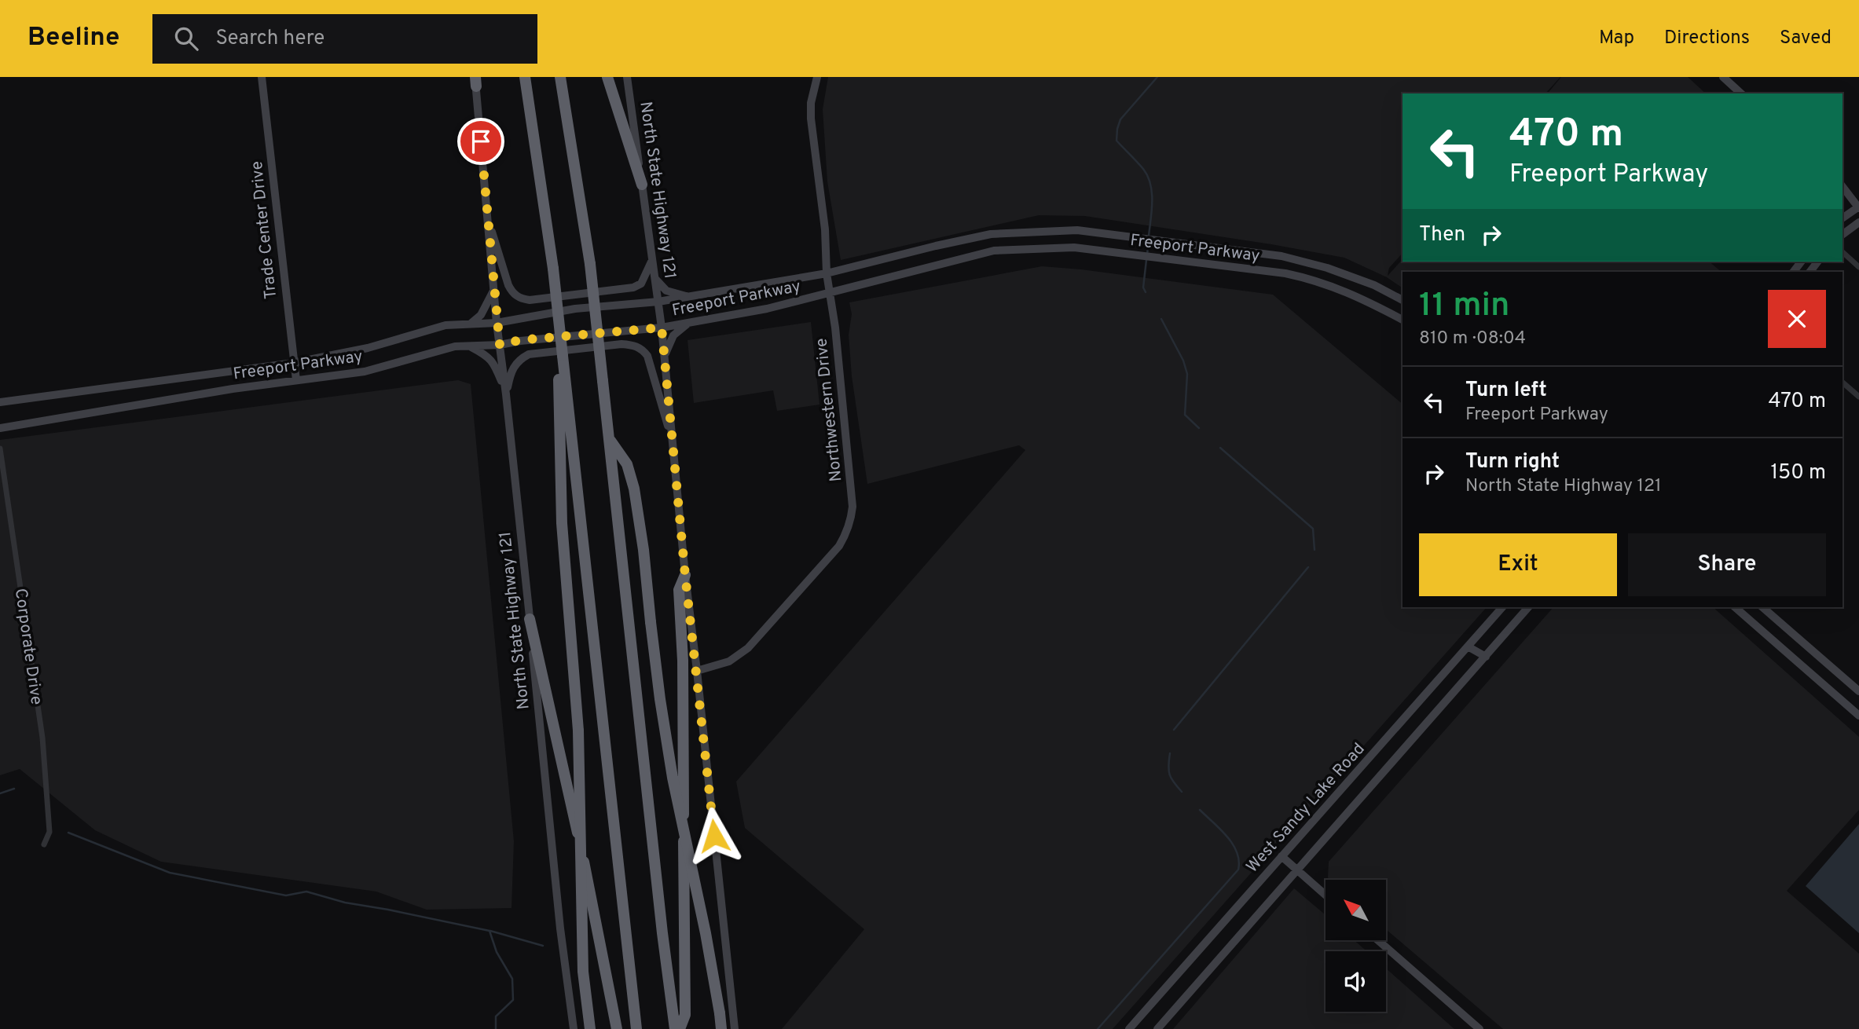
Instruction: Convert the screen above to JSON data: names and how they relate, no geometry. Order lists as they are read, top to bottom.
{
  "streets": {
    "main road": [
      "North State Highway 121",
      "Trade Center Drive",
      "Freeport Parkway",
      "Northwestern Drive",
      "West Sandy Lake Road"
    ],
    "street": ["Corporate Drive"]
  },
  "crossings": [
    ["North State Highway 121", "Freeport Parkway"],
    ["North State Highway 121", "Northwestern Drive"],
    ["Trade Center Drive", "Freeport Parkway"],
    ["Freeport Parkway", "Northwestern Drive"]
  ],
  "north": "top left",
  "page": {
    "header": "Beeline",
    "search": "Search here",
    "nav": ["Map", "Directions", "Saved"],
    "turn": ["470 m", "Freeport Parkway"],
    "then": "Then",
    "heading": ["11 min", "810 m · 08:04"],
    "list": [
      {
        "name": "Turn left",
        "note": "Freeport Parkway",
        "value": "470 m"
      },
      {
        "name": "Turn right",
        "note": "North State Highway 121",
        "value": "150 m"
      }
    ],
    "buttons": ["Exit", "Share"]
  }
}
